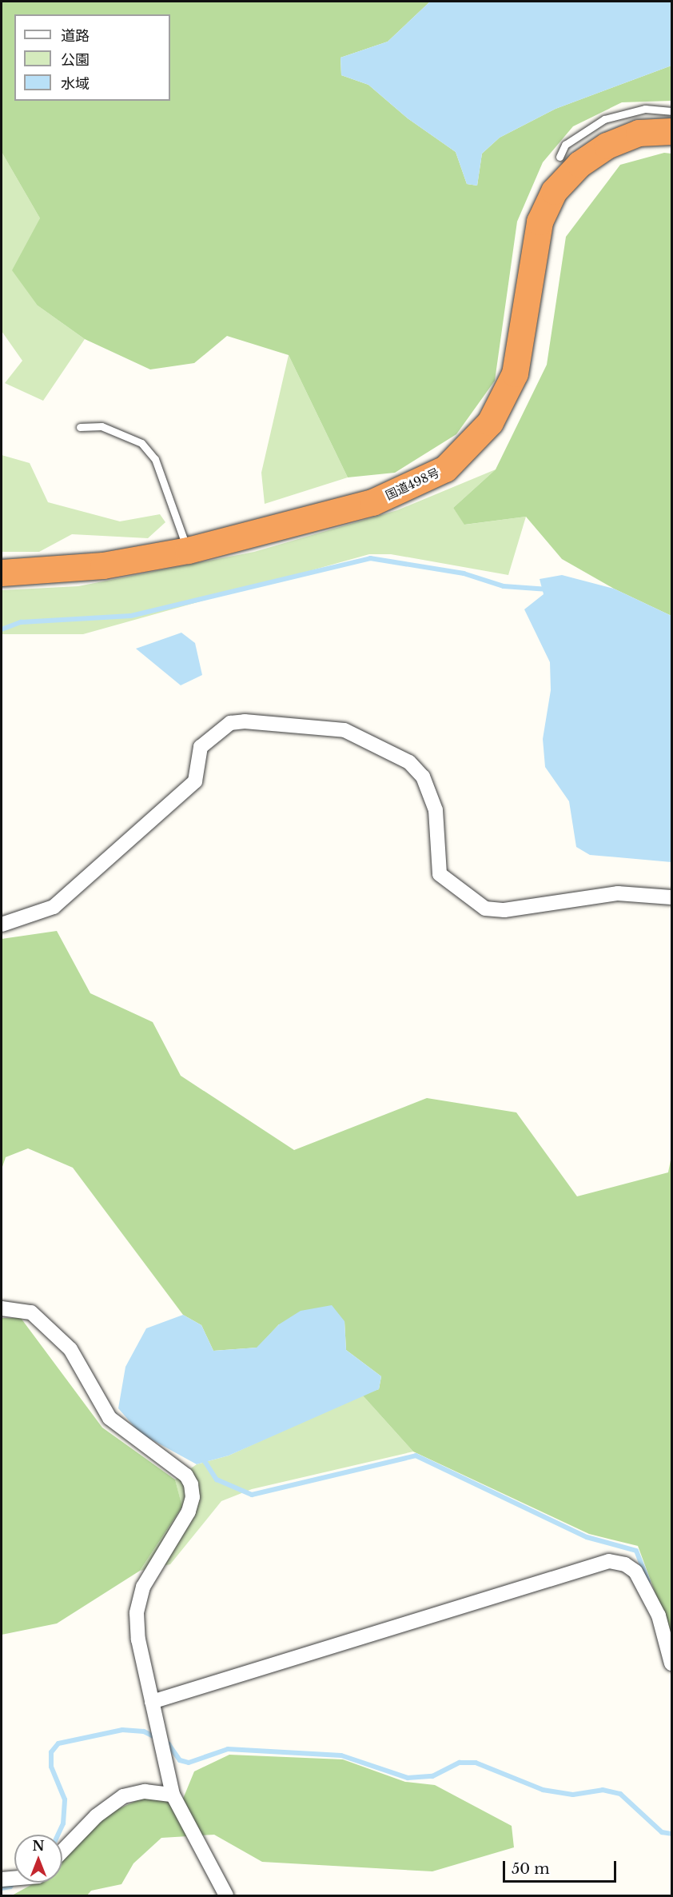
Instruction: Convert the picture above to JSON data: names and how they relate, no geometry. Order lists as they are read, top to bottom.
{
  "streets": {
    "highway": ["国道498号"]
  },
  "legend": ["道路", "公園", "水域"],
  "scale_bar": "50 m",
  "north": "top"
}
